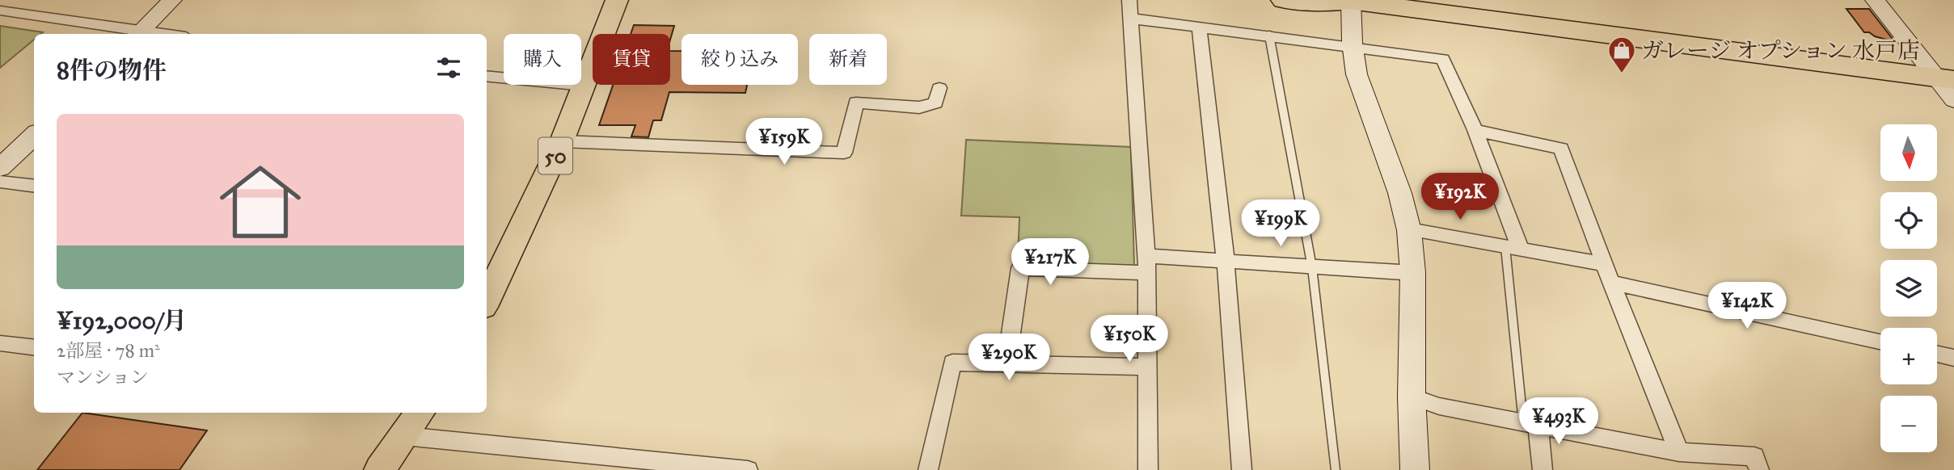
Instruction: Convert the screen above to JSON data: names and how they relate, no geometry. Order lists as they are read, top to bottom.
{
  "streets": {
    "main road": ["50"]
  },
  "places": {
    "shop": ["ガレージ オプション 水戸店"]
  },
  "north": "bottom",
  "page": {
    "chip": [
      "購入",
      "賃貸",
      "絞り込み",
      "新着"
    ],
    "heading": "8件の物件",
    "list": [
      {
        "name": "¥192,000/月",
        "note": "2部屋 · 78 m² · マンション"
      }
    ],
    "price": [
      "¥159K",
      "¥192K",
      "¥199K",
      "¥217K",
      "¥142K",
      "¥150K",
      "¥290K",
      "¥493K"
    ],
    "map_buttons": ["+", "−"]
  }
}
